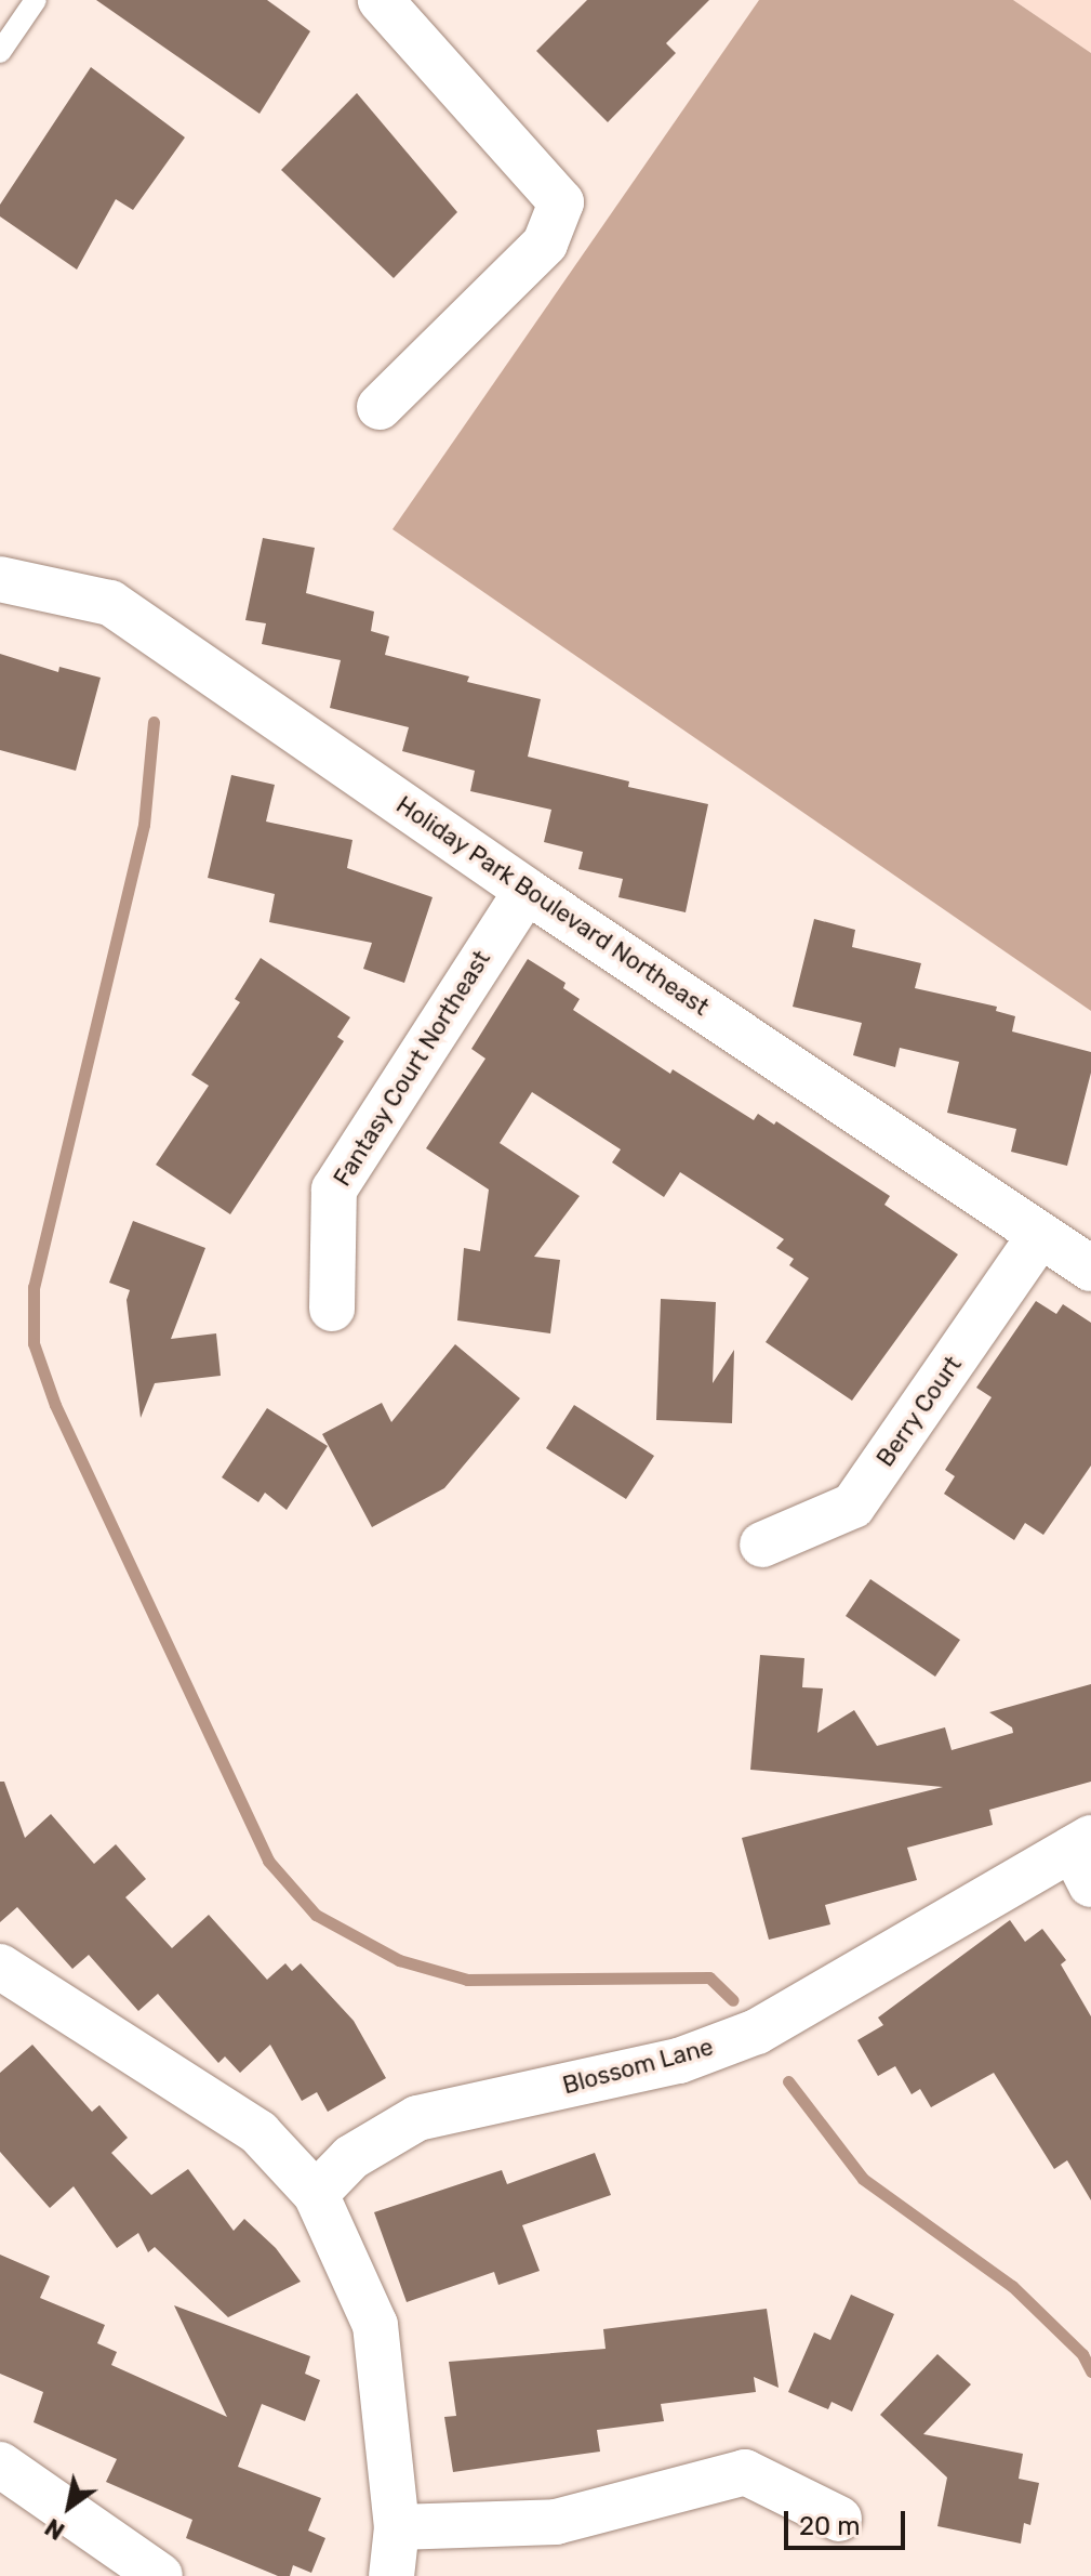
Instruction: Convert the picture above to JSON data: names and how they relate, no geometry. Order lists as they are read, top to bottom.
{
  "streets": {
    "street": [
      "Holiday Park Boulevard Northeast",
      "Fantasy Court Northeast",
      "Berry Court",
      "Blossom Lane"
    ]
  },
  "crossings": [
    ["Holiday Park Boulevard Northeast", "Fantasy Court Northeast"],
    ["Holiday Park Boulevard Northeast", "Berry Court"]
  ],
  "scale_bar": "20 m",
  "north": "bottom left"
}
